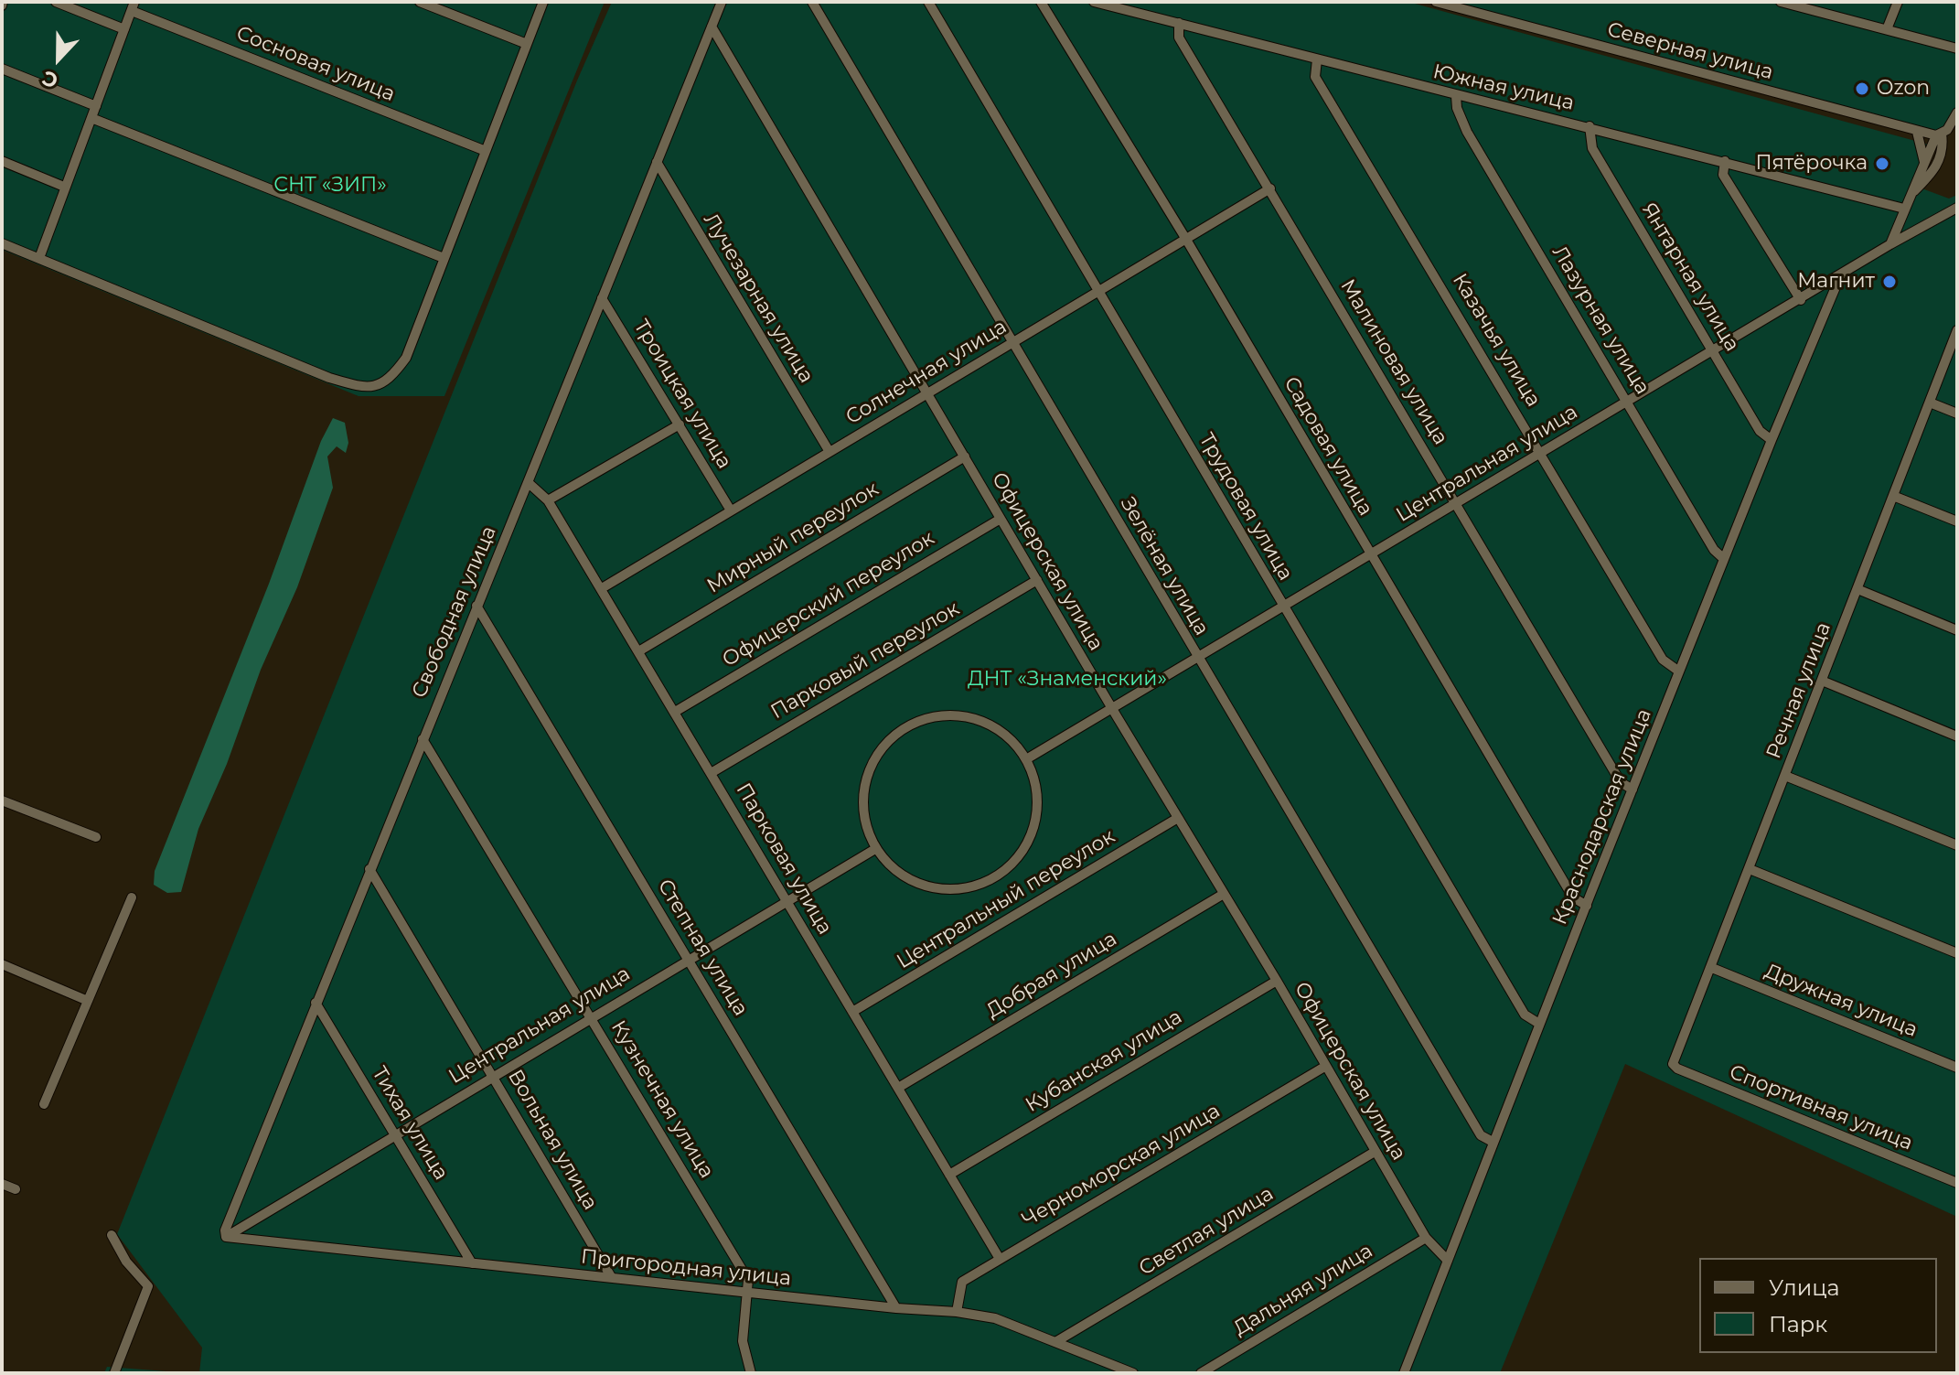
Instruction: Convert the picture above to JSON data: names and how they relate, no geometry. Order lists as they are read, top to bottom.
{
  "streets": {
    "street": [
      "Северная улица",
      "Сосновая улица",
      "Южная улица",
      "Янтарная улица",
      "Лучезарная улица",
      "Лазурная улица",
      "Казачья улица",
      "Малиновая улица",
      "Солнечная улица",
      "Троицкая улица",
      "Садовая улица",
      "Центральная улица",
      "Трудовая улица",
      "Мирный переулок",
      "Офицерская улица",
      "Зелёная улица",
      "Офицерский переулок",
      "Свободная улица",
      "Парковый переулок",
      "Речная улица",
      "Краснодарская улица",
      "Парковая улица",
      "Центральный переулок",
      "Степная улица",
      "Добрая улица",
      "Дружная улица",
      "Кубанская улица",
      "Кузнечная улица",
      "Спортивная улица",
      "Тихая улица",
      "Вольная улица",
      "Черноморская улица",
      "Светлая улица",
      "Пригородная улица",
      "Дальняя улица"
    ]
  },
  "crossings": [
    ["Южная улица", "Янтарная улица"],
    ["Южная улица", "Лазурная улица"],
    ["Южная улица", "Казачья улица"],
    ["Южная улица", "Малиновая улица"],
    ["Янтарная улица", "Центральная улица"],
    ["Янтарная улица", "Краснодарская улица"],
    ["Лучезарная улица", "Солнечная улица"],
    ["Лучезарная улица", "Свободная улица"],
    ["Лазурная улица", "Центральная улица"],
    ["Лазурная улица", "Краснодарская улица"],
    ["Казачья улица", "Центральная улица"],
    ["Казачья улица", "Краснодарская улица"],
    ["Малиновая улица", "Солнечная улица"],
    ["Малиновая улица", "Центральная улица"],
    ["Малиновая улица", "Краснодарская улица"],
    ["Солнечная улица", "Троицкая улица"],
    ["Солнечная улица", "Садовая улица"],
    ["Солнечная улица", "Трудовая улица"],
    ["Солнечная улица", "Офицерская улица"],
    ["Солнечная улица", "Зелёная улица"],
    ["Солнечная улица", "Парковая улица"],
    ["Троицкая улица", "Свободная улица"],
    ["Садовая улица", "Центральная улица"],
    ["Садовая улица", "Краснодарская улица"],
    ["Центральная улица", "Трудовая улица"],
    ["Центральная улица", "Офицерская улица"],
    ["Центральная улица", "Зелёная улица"],
    ["Центральная улица", "Свободная улица"],
    ["Центральная улица", "Краснодарская улица"],
    ["Центральная улица", "Парковая улица"],
    ["Центральная улица", "Степная улица"],
    ["Центральная улица", "Кузнечная улица"],
    ["Центральная улица", "Тихая улица"],
    ["Центральная улица", "Вольная улица"],
    ["Центральная улица", "Пригородная улица"],
    ["Трудовая улица", "Краснодарская улица"],
    ["Мирный переулок", "Офицерская улица"],
    ["Мирный переулок", "Парковая улица"],
    ["Офицерская улица", "Офицерский переулок"],
    ["Офицерская улица", "Свободная улица"],
    ["Офицерская улица", "Парковый переулок"],
    ["Офицерская улица", "Краснодарская улица"],
    ["Офицерская улица", "Центральный переулок"],
    ["Офицерская улица", "Добрая улица"],
    ["Офицерская улица", "Кубанская улица"],
    ["Офицерская улица", "Черноморская улица"],
    ["Офицерская улица", "Светлая улица"],
    ["Офицерская улица", "Дальняя улица"],
    ["Зелёная улица", "Краснодарская улица"],
    ["Офицерский переулок", "Парковая улица"],
    ["Свободная улица", "Парковая улица"],
    ["Свободная улица", "Степная улица"],
    ["Свободная улица", "Кузнечная улица"],
    ["Свободная улица", "Тихая улица"],
    ["Свободная улица", "Вольная улица"],
    ["Свободная улица", "Пригородная улица"],
    ["Парковый переулок", "Парковая улица"],
    ["Речная улица", "Дружная улица"],
    ["Речная улица", "Спортивная улица"],
    ["Парковая улица", "Центральный переулок"],
    ["Парковая улица", "Добрая улица"],
    ["Парковая улица", "Кубанская улица"],
    ["Парковая улица", "Черноморская улица"],
    ["Степная улица", "Пригородная улица"],
    ["Кузнечная улица", "Пригородная улица"],
    ["Тихая улица", "Пригородная улица"],
    ["Вольная улица", "Пригородная улица"],
    ["Черноморская улица", "Пригородная улица"],
    ["Светлая улица", "Пригородная улица"]
  ],
  "parks": ["СНТ «ЗИП»", "ДНТ «Знаменский»"],
  "places": ["Ozon", "Пятёрочка", "Магнит"],
  "legend": ["Улица", "Парк"],
  "north": "bottom"
}
